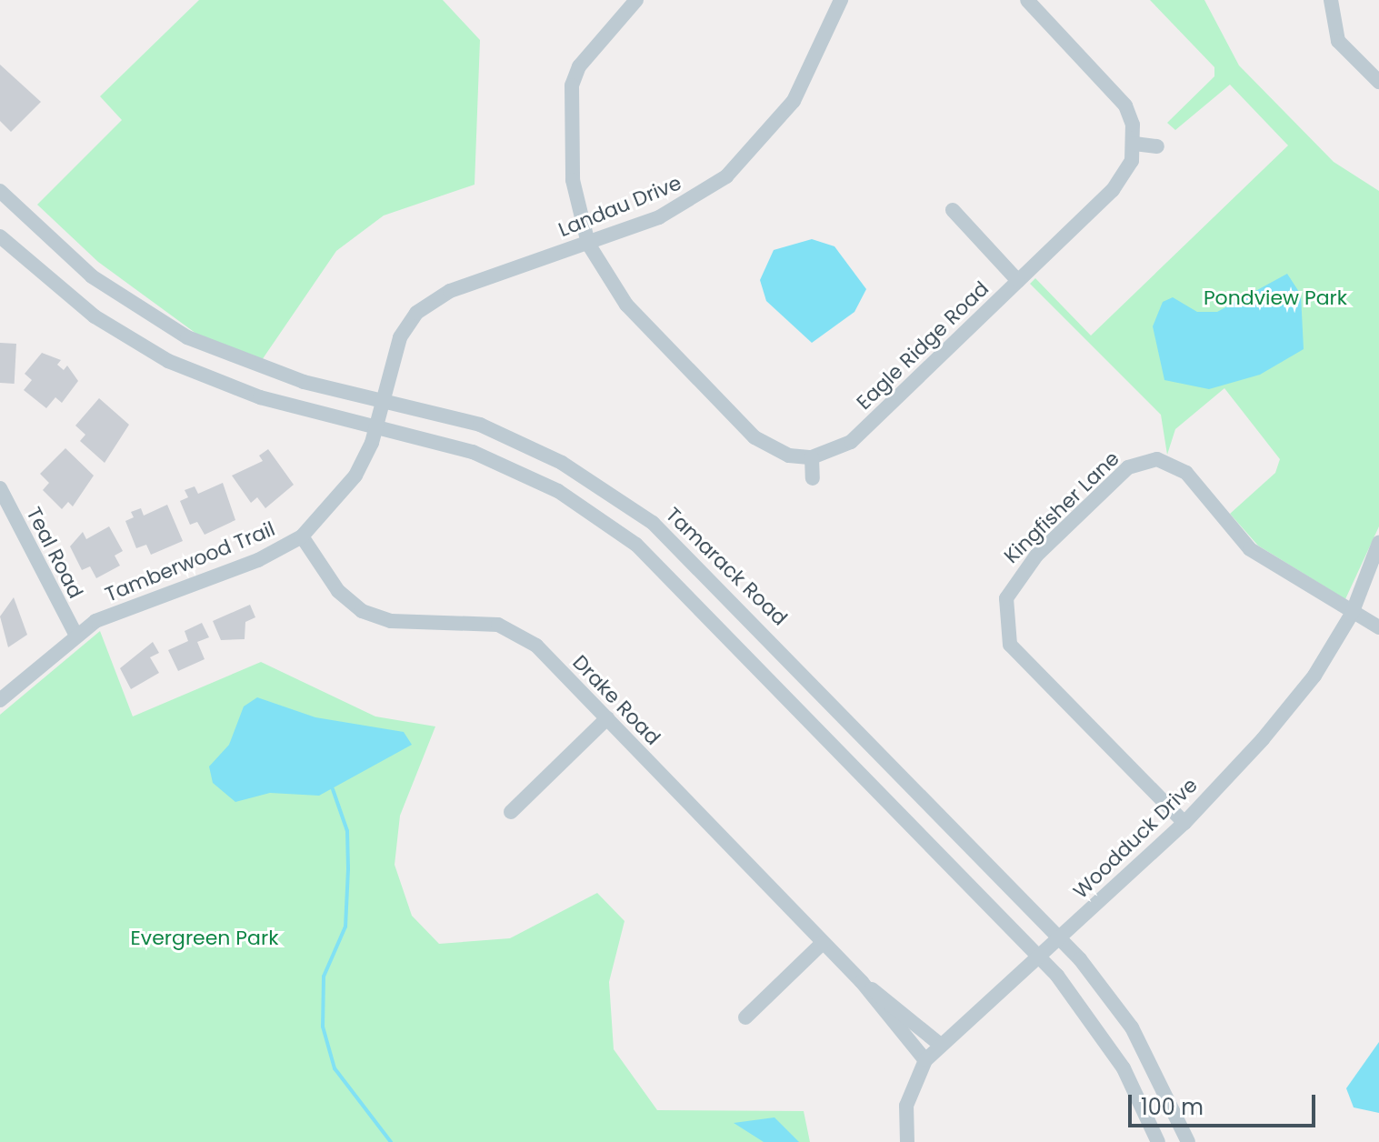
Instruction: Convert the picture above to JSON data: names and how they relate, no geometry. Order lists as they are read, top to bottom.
{
  "streets": {
    "street": [
      "Landau Drive",
      "Eagle Ridge Road",
      "Kingfisher Lane",
      "Teal Road",
      "Tamberwood Trail",
      "Tamarack Road",
      "Drake Road",
      "Woodduck Drive"
    ]
  },
  "crossings": [
    ["Landau Drive", "Tamberwood Trail"],
    ["Landau Drive", "Tamarack Road"],
    ["Kingfisher Lane", "Woodduck Drive"],
    ["Teal Road", "Tamberwood Trail"],
    ["Tamberwood Trail", "Tamarack Road"],
    ["Tamberwood Trail", "Drake Road"],
    ["Tamarack Road", "Woodduck Drive"],
    ["Drake Road", "Woodduck Drive"]
  ],
  "parks": ["Pondview Park", "Evergreen Park"],
  "scale_bar": "100 m"
}
